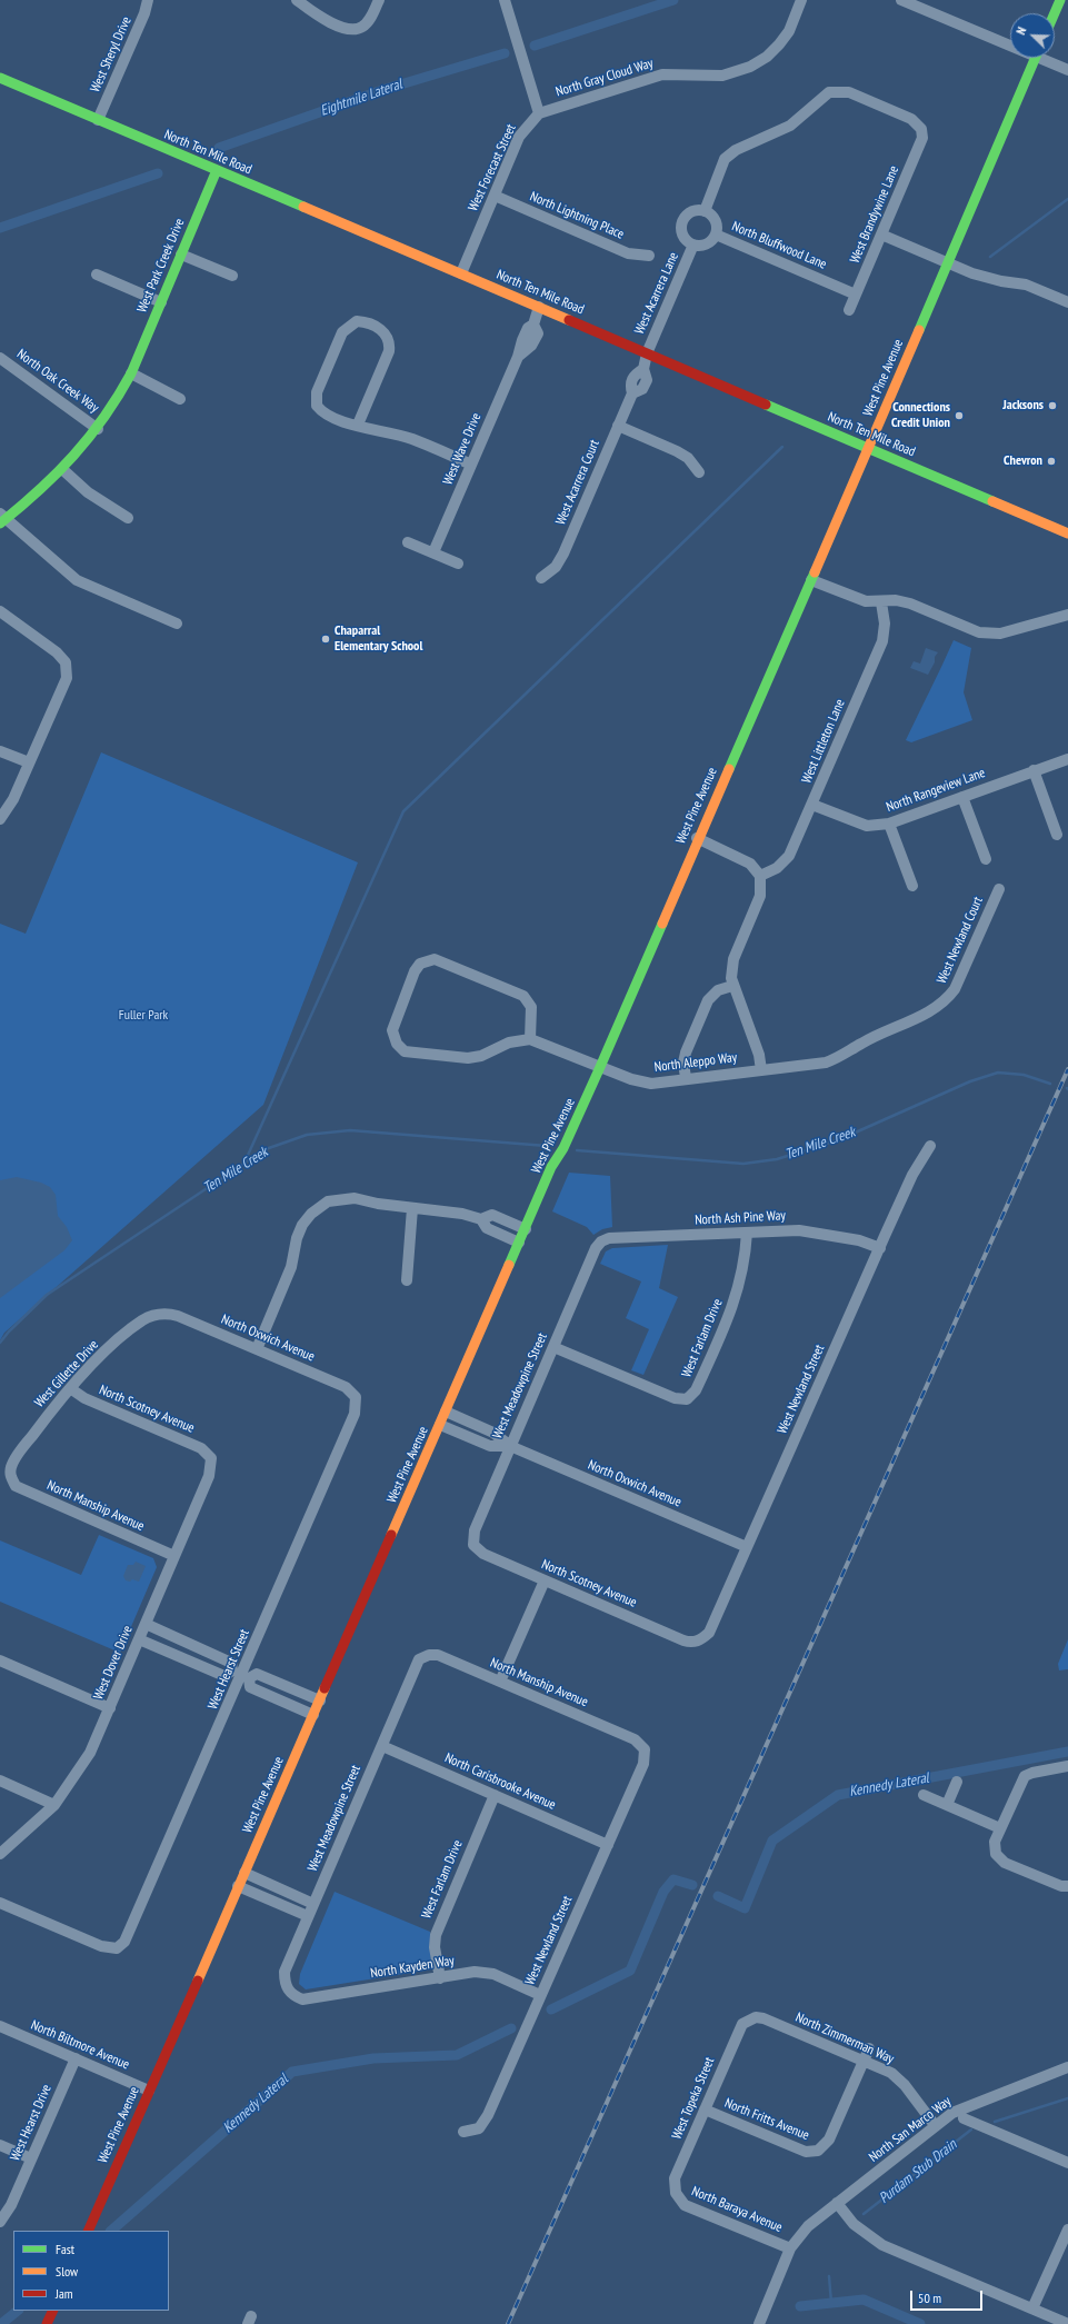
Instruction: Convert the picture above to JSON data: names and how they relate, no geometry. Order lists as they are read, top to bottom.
{
  "streets": {
    "street": [
      "West Sheryl Drive",
      "North Gray Cloud Way",
      "North Ten Mile Road",
      "West Forecast Street",
      "West Brandywine Lane",
      "North Lightning Place",
      "North Bluffwood Lane",
      "West Park Creek Drive",
      "West Acarrera Lane",
      "West Pine Avenue",
      "North Oak Creek Way",
      "West Wave Drive",
      "West Acarrera Court",
      "West Littleton Lane",
      "North Rangeview Lane",
      "West Newland Court",
      "North Aleppo Way",
      "North Ash Pine Way",
      "North Oxwich Avenue",
      "West Farlam Drive",
      "West Gillette Drive",
      "West Meadowpine Street",
      "West Newland Street",
      "North Scotney Avenue",
      "North Manship Avenue",
      "West Dover Drive",
      "West Hearst Street",
      "North Carisbrooke Avenue",
      "North Kayden Way",
      "North Zimmerman Way",
      "North Biltmore Avenue",
      "West Topeka Street",
      "North Fritts Avenue",
      "West Hearst Drive",
      "North San Marco Way",
      "North Baraya Avenue"
    ]
  },
  "crossings": [
    ["West Sheryl Drive", "North Ten Mile Road"],
    ["North Gray Cloud Way", "West Forecast Street"],
    ["North Ten Mile Road", "West Forecast Street"],
    ["North Ten Mile Road", "West Park Creek Drive"],
    ["North Ten Mile Road", "West Acarrera Lane"],
    ["North Ten Mile Road", "West Pine Avenue"],
    ["North Ten Mile Road", "West Wave Drive"],
    ["North Ten Mile Road", "West Acarrera Court"],
    ["West Forecast Street", "North Lightning Place"],
    ["West Brandywine Lane", "North Bluffwood Lane"],
    ["West Brandywine Lane", "West Acarrera Lane"],
    ["North Bluffwood Lane", "West Acarrera Lane"],
    ["West Park Creek Drive", "North Oak Creek Way"],
    ["West Acarrera Lane", "West Acarrera Court"],
    ["West Pine Avenue", "North Aleppo Way"],
    ["West Pine Avenue", "North Oxwich Avenue"],
    ["West Pine Avenue", "North Biltmore Avenue"],
    ["West Littleton Lane", "North Rangeview Lane"],
    ["West Newland Court", "North Aleppo Way"],
    ["North Ash Pine Way", "West Farlam Drive"],
    ["North Ash Pine Way", "West Meadowpine Street"],
    ["North Ash Pine Way", "West Newland Street"],
    ["North Oxwich Avenue", "West Gillette Drive"],
    ["North Oxwich Avenue", "West Meadowpine Street"],
    ["North Oxwich Avenue", "West Newland Street"],
    ["North Oxwich Avenue", "West Hearst Street"],
    ["West Farlam Drive", "West Meadowpine Street"],
    ["West Farlam Drive", "North Carisbrooke Avenue"],
    ["West Farlam Drive", "North Kayden Way"],
    ["West Gillette Drive", "North Scotney Avenue"],
    ["West Gillette Drive", "North Manship Avenue"],
    ["West Meadowpine Street", "North Scotney Avenue"],
    ["West Meadowpine Street", "North Manship Avenue"],
    ["West Meadowpine Street", "North Carisbrooke Avenue"],
    ["West Meadowpine Street", "North Kayden Way"],
    ["West Newland Street", "North Scotney Avenue"],
    ["West Newland Street", "North Manship Avenue"],
    ["West Newland Street", "North Carisbrooke Avenue"],
    ["West Newland Street", "North Kayden Way"],
    ["North Scotney Avenue", "West Dover Drive"],
    ["North Manship Avenue", "West Dover Drive"],
    ["North Zimmerman Way", "West Topeka Street"],
    ["North Zimmerman Way", "North Fritts Avenue"],
    ["North Zimmerman Way", "North San Marco Way"],
    ["North Biltmore Avenue", "West Hearst Drive"],
    ["West Topeka Street", "North Fritts Avenue"],
    ["West Topeka Street", "North Baraya Avenue"],
    ["North San Marco Way", "North Baraya Avenue"]
  ],
  "water": [
    "Eightmile Lateral",
    "Ten Mile Creek",
    "Kennedy Lateral",
    "Purdam Stub Drain"
  ],
  "parks": ["Fuller Park"],
  "places": [
    "Jacksons",
    "Connections Credit Union",
    "Chevron",
    "Chaparral Elementary School"
  ],
  "legend": ["Fast", "Slow", "Jam"],
  "scale_bar": "50 m",
  "north": "top left"
}
